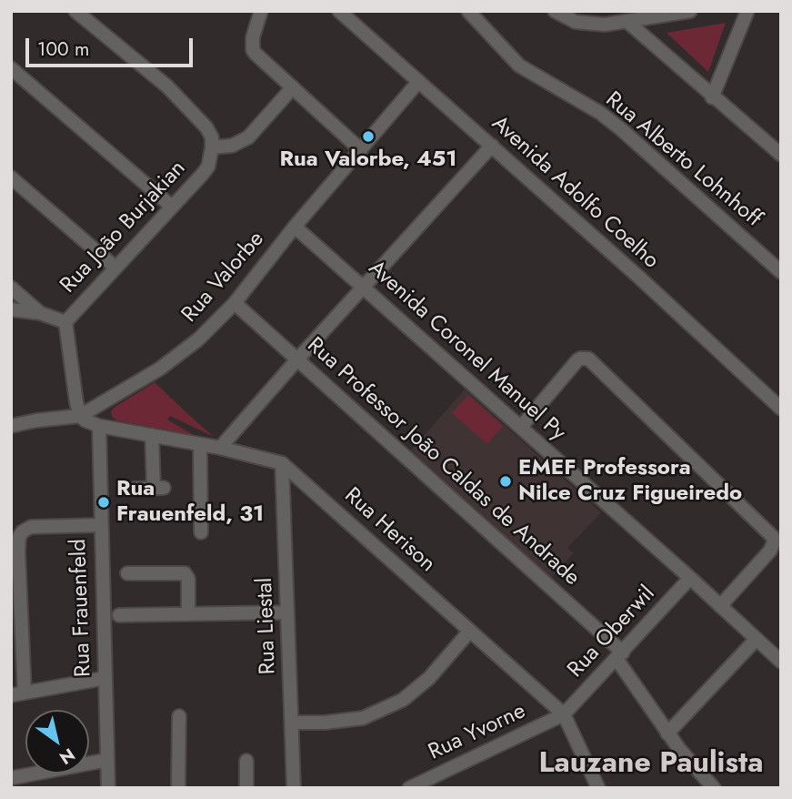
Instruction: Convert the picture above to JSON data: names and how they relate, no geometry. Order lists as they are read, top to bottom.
{
  "streets": {
    "street": [
      "Rua Alberto Lohnhoff",
      "Avenida Adolfo Coelho",
      "Rua João Burjakian",
      "Rua Valorbe",
      "Avenida Coronel Manuel Py",
      "Rua Professor João Caldas de Andrade",
      "Rua Herison",
      "Rua Frauenfeld",
      "Rua Liestal",
      "Rua Oberwil",
      "Rua Yvorne"
    ]
  },
  "crossings": [
    ["Avenida Adolfo Coelho", "Rua Valorbe"],
    ["Rua João Burjakian", "Rua Valorbe"],
    ["Rua João Burjakian", "Rua Herison"],
    ["Rua Valorbe", "Avenida Coronel Manuel Py"],
    ["Rua Valorbe", "Rua Professor João Caldas de Andrade"],
    ["Rua Valorbe", "Rua Herison"],
    ["Avenida Coronel Manuel Py", "Rua Oberwil"],
    ["Rua Professor João Caldas de Andrade", "Rua Oberwil"],
    ["Rua Herison", "Rua Frauenfeld"],
    ["Rua Herison", "Rua Liestal"],
    ["Rua Herison", "Rua Oberwil"],
    ["Rua Herison", "Rua Yvorne"],
    ["Rua Oberwil", "Rua Yvorne"]
  ],
  "districts": ["Lauzane Paulista"],
  "places": ["Rua Valorbe, 451", "EMEF Professora Nilce Cruz Figueiredo", "Rua Frauenfeld, 31"],
  "scale_bar": "100 m",
  "north": "bottom right"
}
